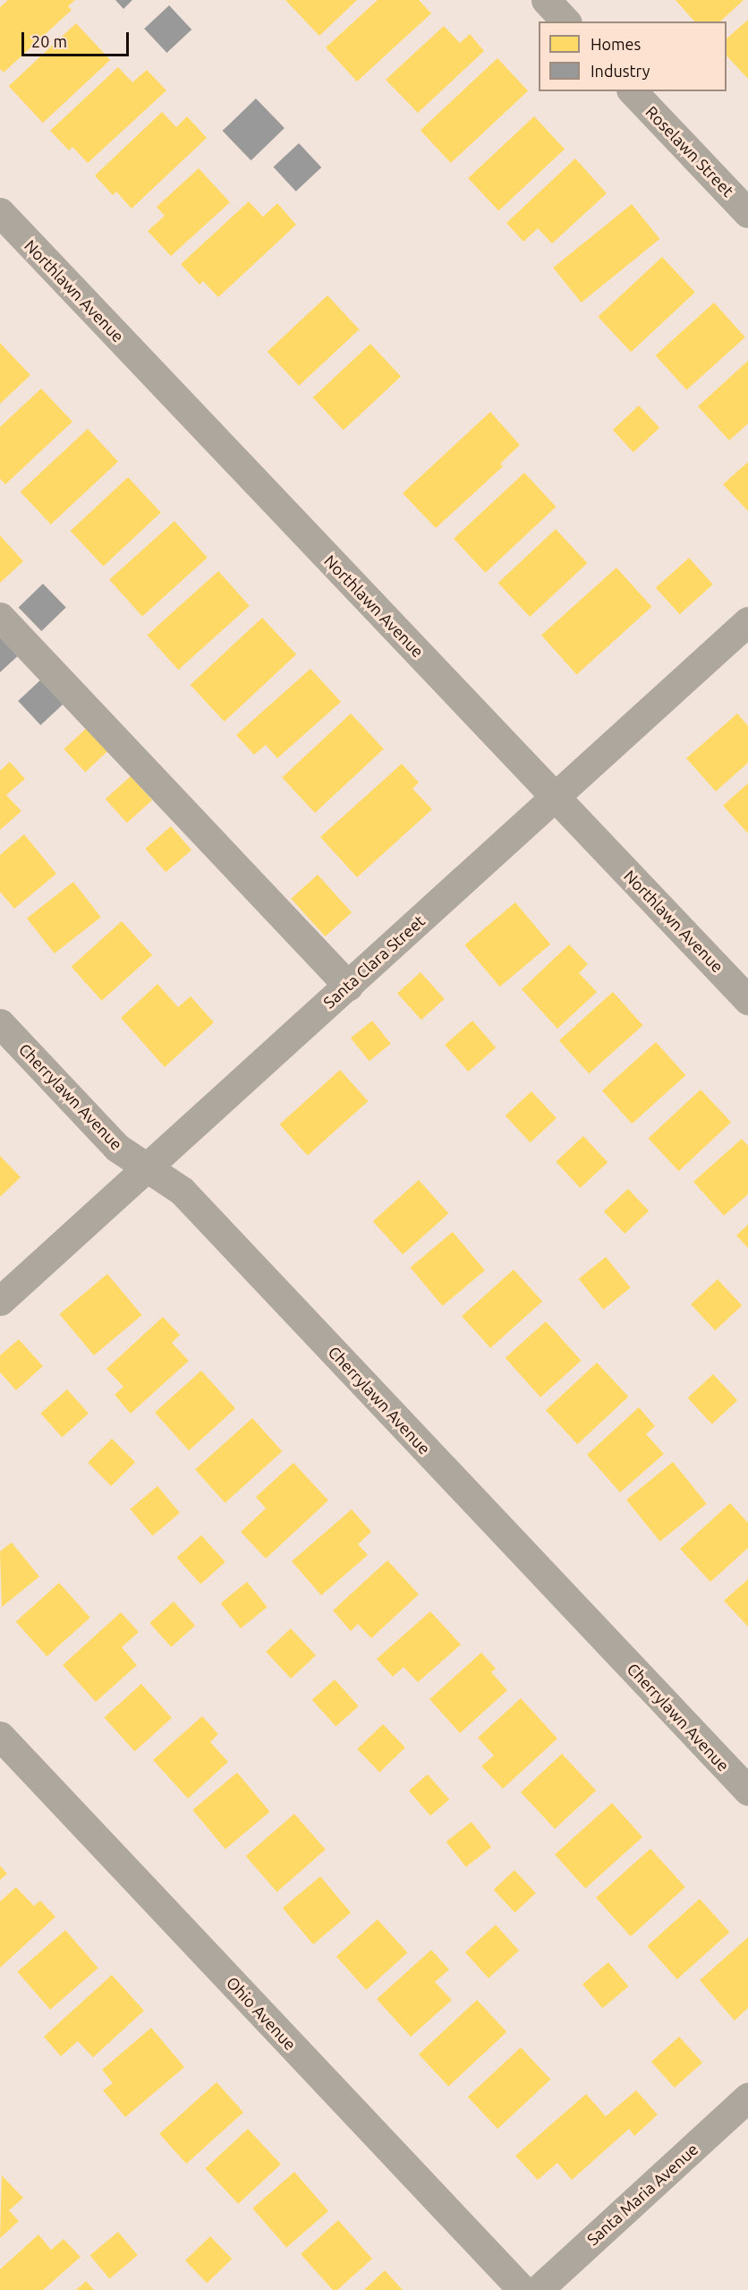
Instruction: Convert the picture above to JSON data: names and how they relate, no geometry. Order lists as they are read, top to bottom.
{
  "streets": {
    "street": [
      "Roselawn Street",
      "Northlawn Avenue",
      "Santa Clara Street",
      "Cherrylawn Avenue",
      "Ohio Avenue",
      "Santa Maria Avenue"
    ]
  },
  "crossings": [
    ["Northlawn Avenue", "Santa Clara Street"],
    ["Santa Clara Street", "Cherrylawn Avenue"]
  ],
  "legend": ["Homes", "Industry"],
  "scale_bar": "20 m"
}
